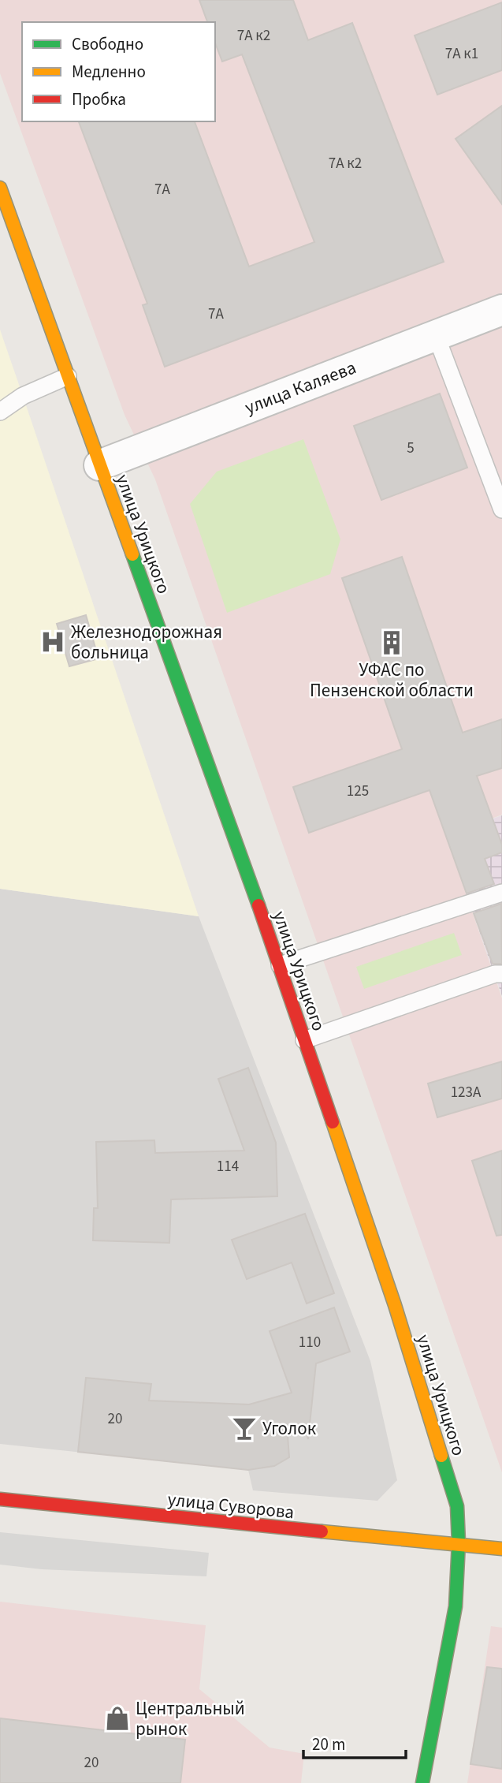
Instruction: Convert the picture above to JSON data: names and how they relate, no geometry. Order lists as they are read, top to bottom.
{
  "streets": {
    "main road": ["улица Урицкого", "улица Суворова"],
    "street": ["улица Каляева"]
  },
  "crossings": [
    ["улица Каляева", "улица Урицкого"],
    ["улица Урицкого", "улица Суворова"]
  ],
  "places": {
    "hospital": ["Железнодорожная больница"],
    "building": ["УФАС по Пензенской области"],
    "bar": ["Уголок"],
    "shop": ["Центральный рынок"]
  },
  "house_numbers": [
    "7А к2",
    "7А к1",
    "7А к2",
    "7А",
    "7А",
    "5",
    "125",
    "123А",
    "114",
    "110",
    "20",
    "20"
  ],
  "legend": ["Свободно", "Медленно", "Пробка"],
  "scale_bar": "20 m"
}
